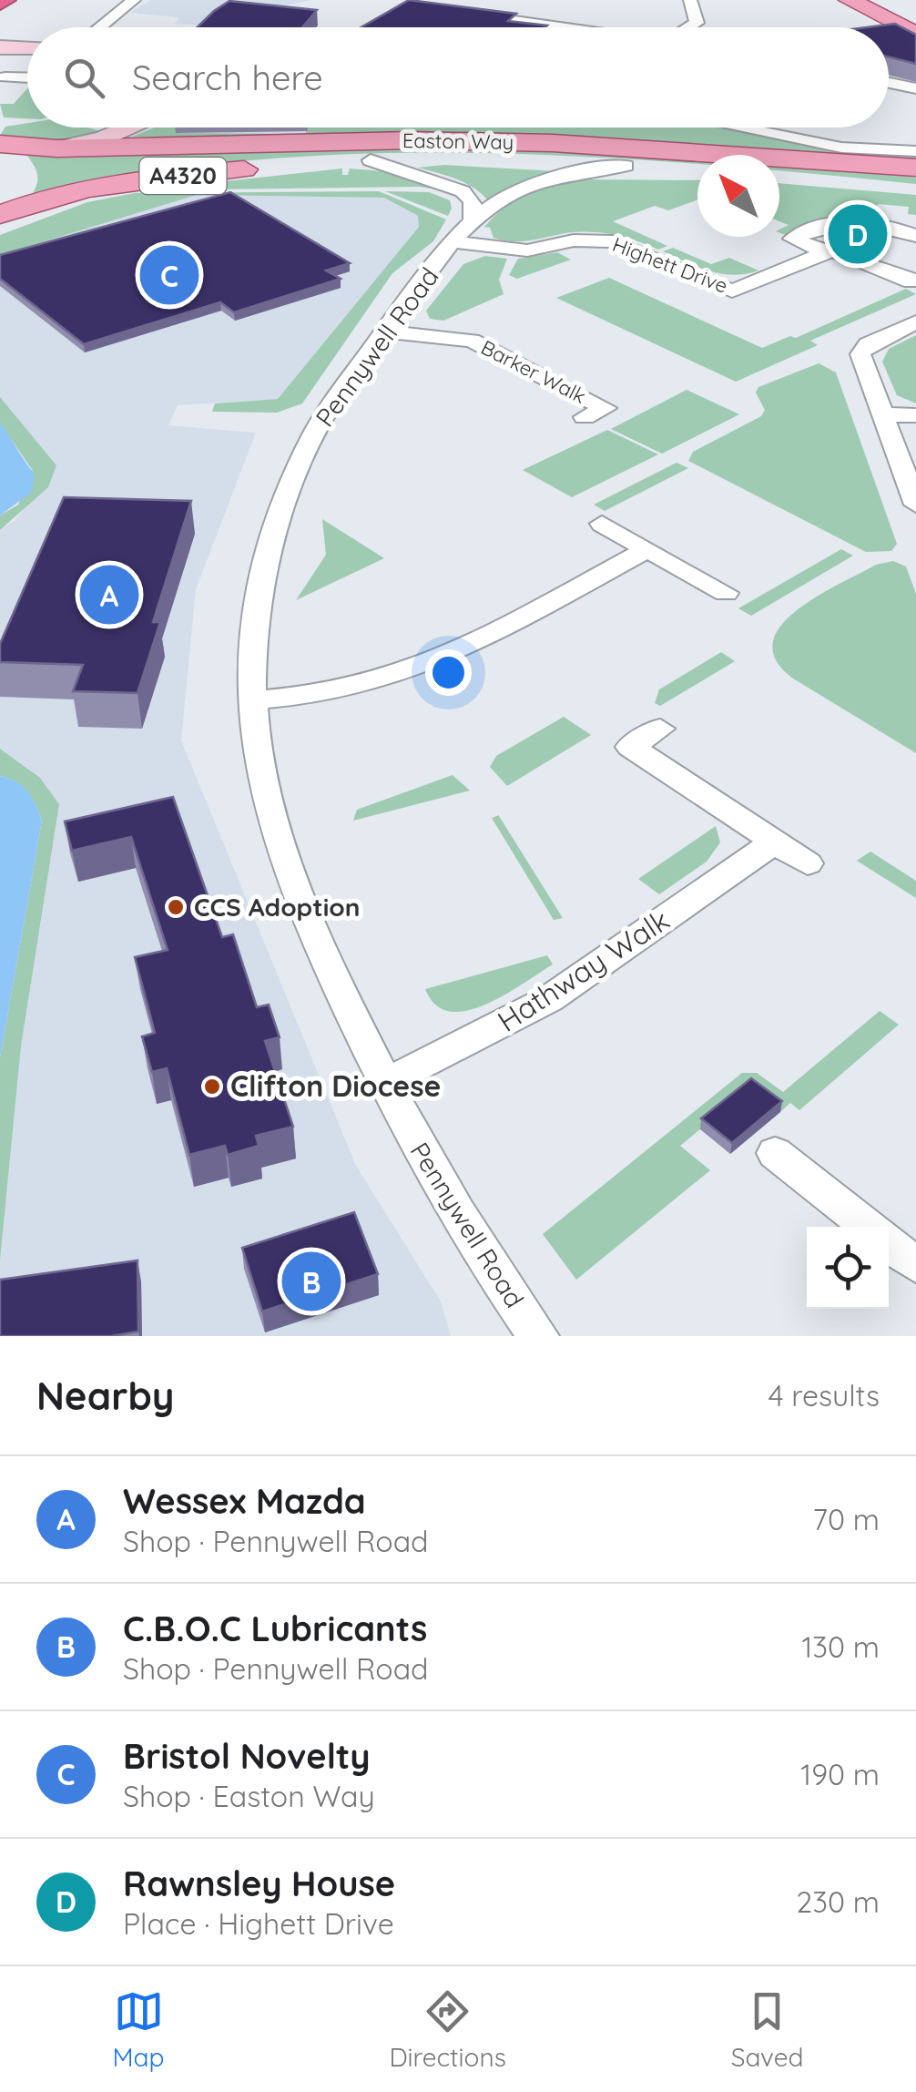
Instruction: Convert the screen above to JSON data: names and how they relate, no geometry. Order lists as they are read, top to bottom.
{
  "streets": {
    "main road": ["Easton Way", "A4320"],
    "street": [
      "Highett Drive",
      "Pennywell Road",
      "Barker Walk",
      "Hathway Walk"
    ]
  },
  "crossings": [
    ["Easton Way", "A4320"],
    ["Easton Way", "Pennywell Road"],
    ["Highett Drive", "Pennywell Road"],
    ["Pennywell Road", "Barker Walk"],
    ["Pennywell Road", "Hathway Walk"]
  ],
  "places": ["CCS Adoption", "Clifton Diocese"],
  "north": "top left",
  "page": {
    "search": "Search here",
    "pins": [
      "D",
      "C",
      "A",
      "B"
    ],
    "heading": ["Nearby", "4 results"],
    "list": [
      {
        "mark": "A",
        "name": "Wessex Mazda",
        "note": "Shop · Pennywell Road",
        "value": "70 m"
      },
      {
        "mark": "B",
        "name": "C.B.O.C Lubricants",
        "note": "Shop · Pennywell Road",
        "value": "130 m"
      },
      {
        "mark": "C",
        "name": "Bristol Novelty",
        "note": "Shop · Easton Way",
        "value": "190 m"
      },
      {
        "mark": "D",
        "name": "Rawnsley House",
        "note": "Place · Highett Drive",
        "value": "230 m"
      }
    ],
    "nav": ["Map", "Directions", "Saved"]
  }
}
